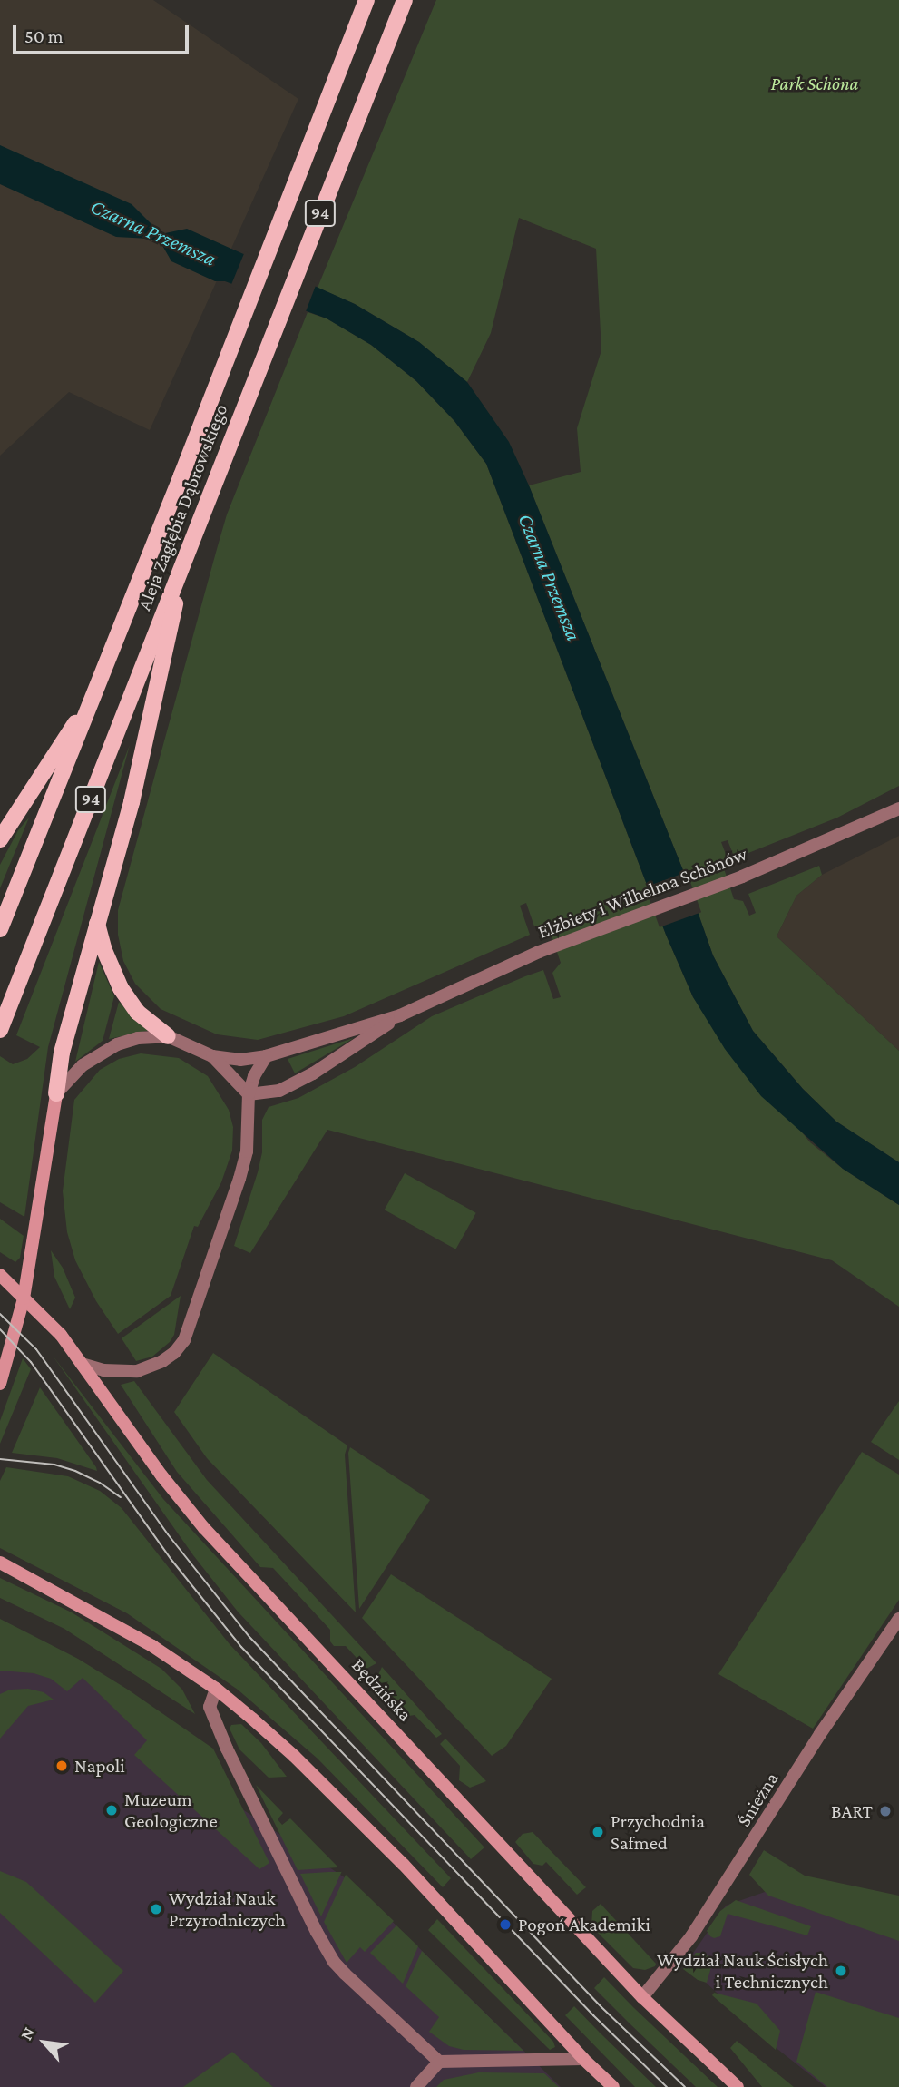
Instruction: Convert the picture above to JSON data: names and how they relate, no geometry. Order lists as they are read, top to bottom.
{
  "streets": {
    "main road": ["94", "Aleja Zagłębia Dąbrowskiego"],
    "street": ["Elżbiety i Wilhelma Schönów", "Będzińska", "Śnieżna"]
  },
  "crossings": [
    ["Będzińska", "Śnieżna"]
  ],
  "water": ["Czarna Przemsza"],
  "parks": ["Park Schöna"],
  "places": [
    "Napoli",
    "Muzeum Geologiczne",
    "BART",
    "Przychodnia Safmed",
    "Wydział Nauk Przyrodniczych",
    "Pogoń Akademiki",
    "Wydział Nauk Ścisłych i Technicznych"
  ],
  "scale_bar": "50 m",
  "north": "top left"
}
